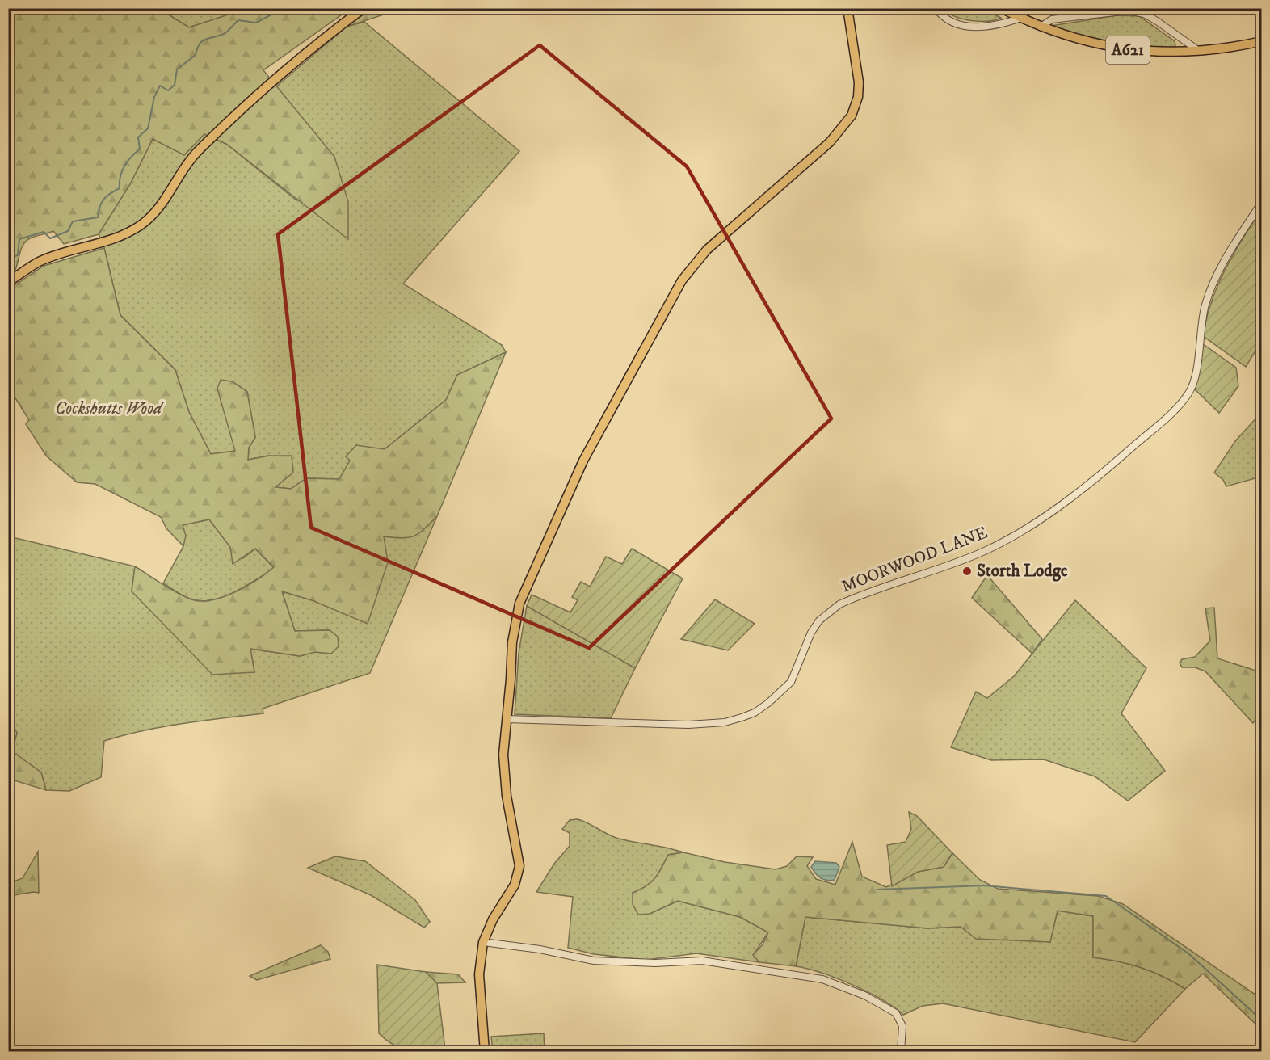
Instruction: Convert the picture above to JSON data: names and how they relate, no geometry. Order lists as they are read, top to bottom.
{
  "streets": {
    "main road": ["A621"],
    "street": ["MOORWOOD LANE"]
  },
  "parks": ["Cockshutts Wood"],
  "places": ["Storth Lodge"]
}
